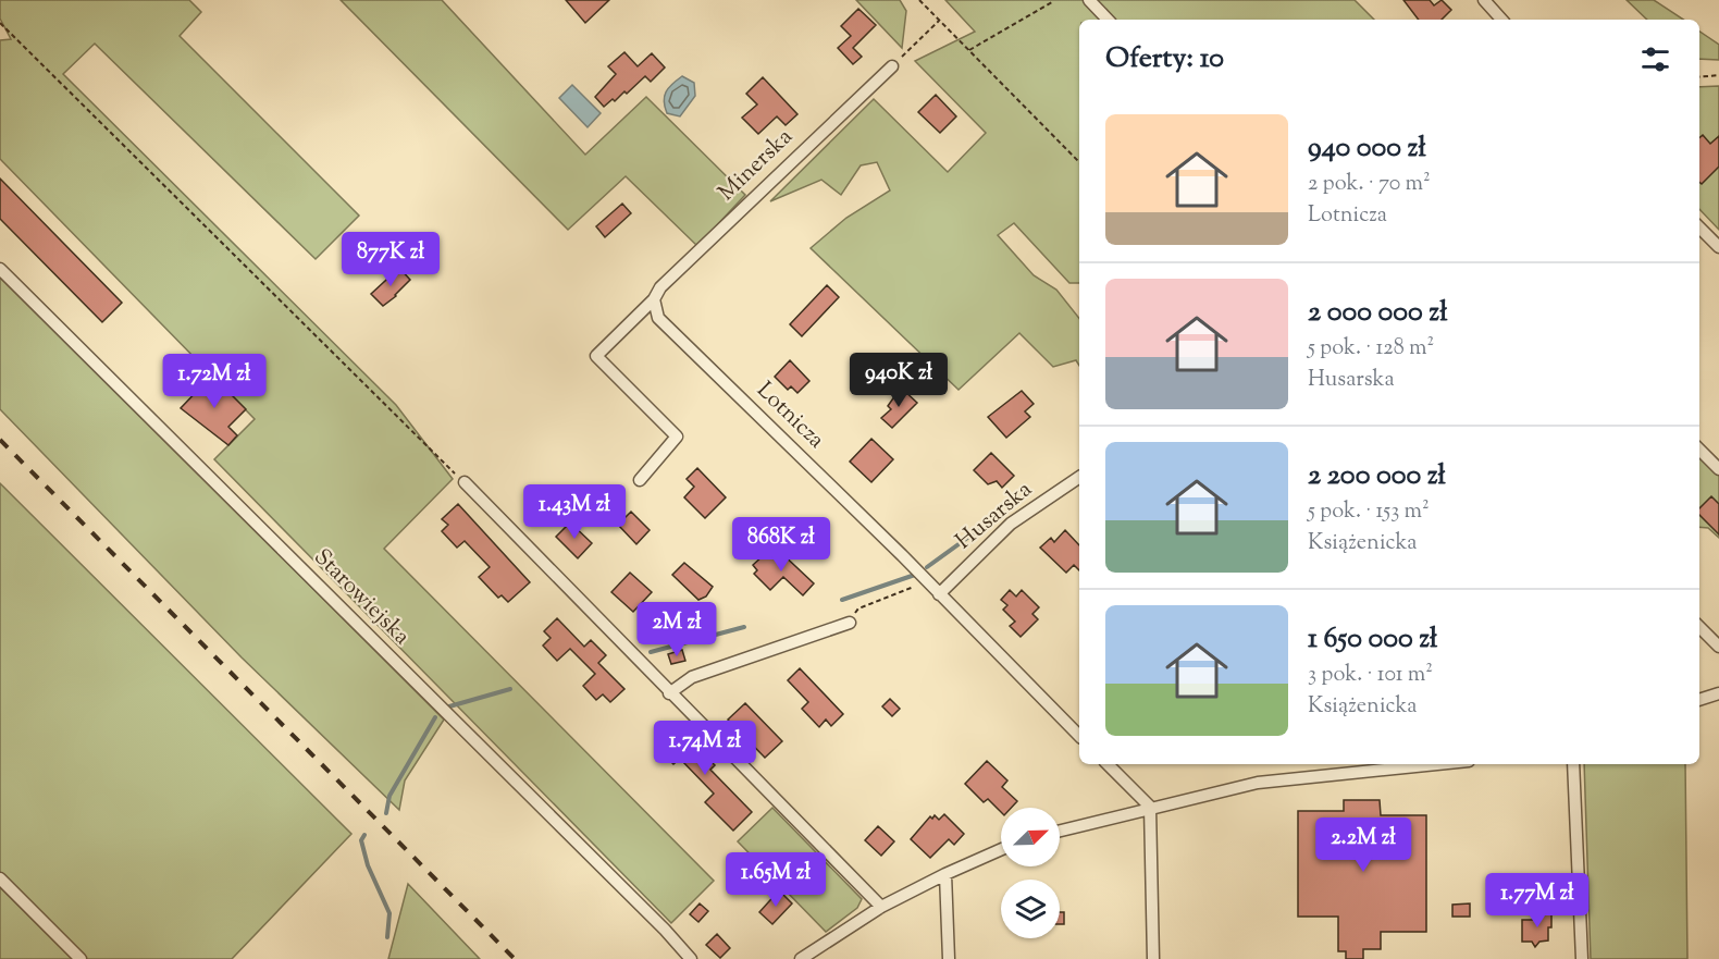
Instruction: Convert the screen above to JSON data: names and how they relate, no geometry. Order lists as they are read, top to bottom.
{
  "streets": {
    "street": [
      "Minerska",
      "Lotnicza",
      "Husarska",
      "Starowiejska"
    ]
  },
  "crossings": [
    ["Minerska", "Lotnicza"],
    ["Lotnicza", "Husarska"]
  ],
  "north": "top right",
  "page": {
    "heading": "Oferty: 10",
    "list": [
      {
        "name": "940 000 zł",
        "note": "2 pok. · 70 m² · Lotnicza"
      },
      {
        "name": "2 000 000 zł",
        "note": "5 pok. · 128 m² · Husarska"
      },
      {
        "name": "2 200 000 zł",
        "note": "5 pok. · 153 m² · Książenicka"
      },
      {
        "name": "1 650 000 zł",
        "note": "3 pok. · 101 m² · Książenicka"
      }
    ],
    "price": [
      "877K zł",
      "940K zł",
      "1.72M zł",
      "1.43M zł",
      "868K zł",
      "2M zł",
      "1.74M zł",
      "2.2M zł",
      "1.65M zł",
      "1.77M zł"
    ]
  }
}
